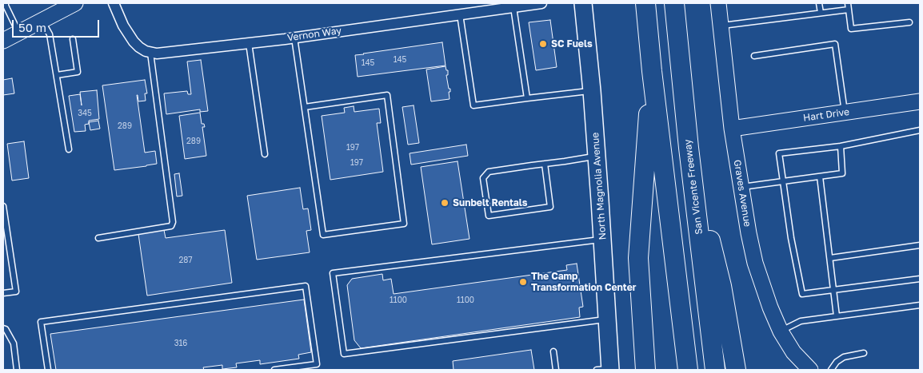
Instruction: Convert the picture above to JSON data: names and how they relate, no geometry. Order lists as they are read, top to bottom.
{
  "streets": {
    "highway": ["San Vicente Freeway"],
    "main road": ["Hart Drive", "North Magnolia Avenue", "Graves Avenue"],
    "street": ["Vernon Way"]
  },
  "crossings": [
    ["Hart Drive", "Graves Avenue"]
  ],
  "places": ["SC Fuels", "Sunbelt Rentals", "The Camp Transformation Center"],
  "house_numbers": [
    "145",
    "145",
    "345",
    "289",
    "289",
    "197",
    "197",
    "287",
    "1100",
    "1100",
    "316"
  ],
  "scale_bar": "50 m"
}
